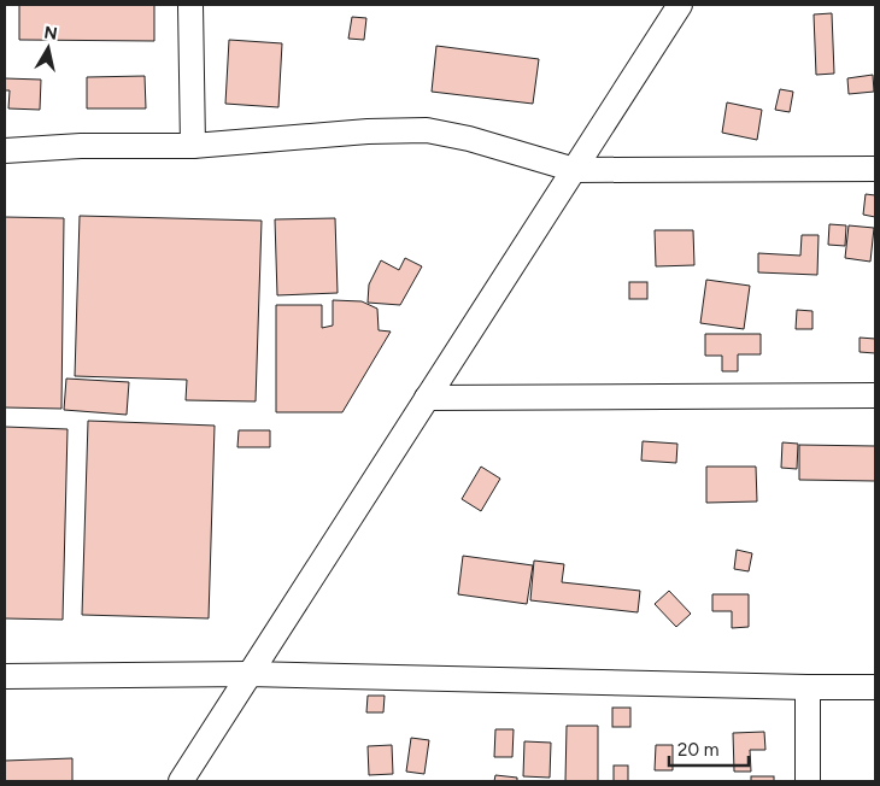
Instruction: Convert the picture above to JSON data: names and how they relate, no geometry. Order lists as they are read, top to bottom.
{
  "scale_bar": "20 m",
  "north": "top"
}
